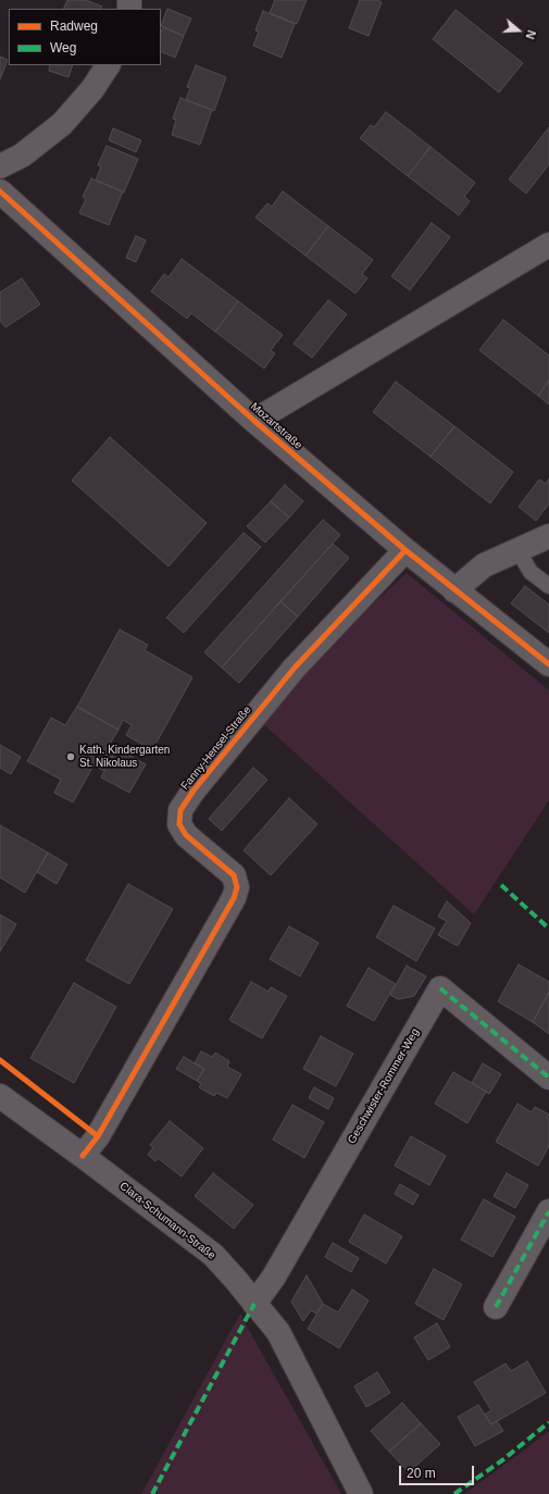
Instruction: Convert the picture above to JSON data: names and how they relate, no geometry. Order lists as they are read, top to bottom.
{
  "streets": {
    "street": [
      "Mozartstraße",
      "Fanny-Hensel-Straße",
      "Geschwister-Rommer-Weg",
      "Clara-Schumann-Straße"
    ]
  },
  "crossings": [
    ["Mozartstraße", "Fanny-Hensel-Straße"],
    ["Fanny-Hensel-Straße", "Clara-Schumann-Straße"],
    ["Geschwister-Rommer-Weg", "Clara-Schumann-Straße"]
  ],
  "places": ["Kath. Kindergarten St. Nikolaus"],
  "legend": ["Radweg", "Weg"],
  "scale_bar": "20 m",
  "north": "right"
}
